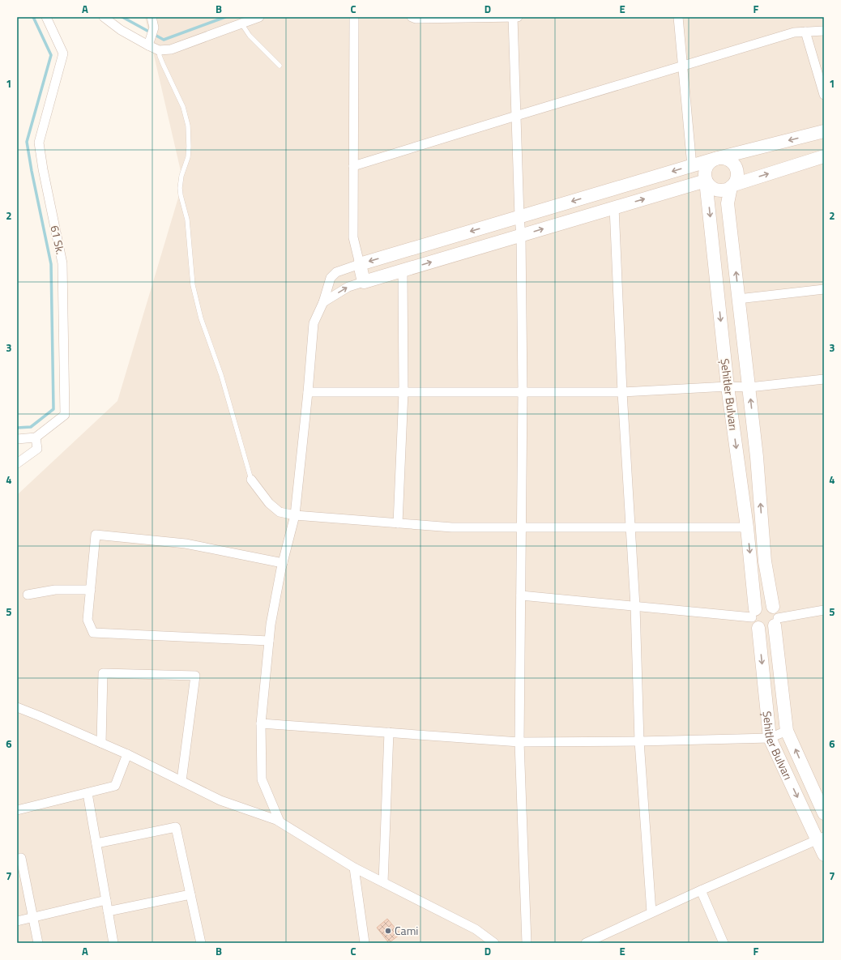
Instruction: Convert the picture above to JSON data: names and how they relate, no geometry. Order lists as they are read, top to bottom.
{
  "streets": {
    "main road": ["Şehitler Bulvarı"],
    "street": ["61 Sk."]
  },
  "places": ["Cami"],
  "grid": {
    "columns": [
      "A",
      "B",
      "C",
      "D",
      "E",
      "F"
    ],
    "rows": [
      "1",
      "2",
      "3",
      "4",
      "5",
      "6",
      "7"
    ]
  }
}
